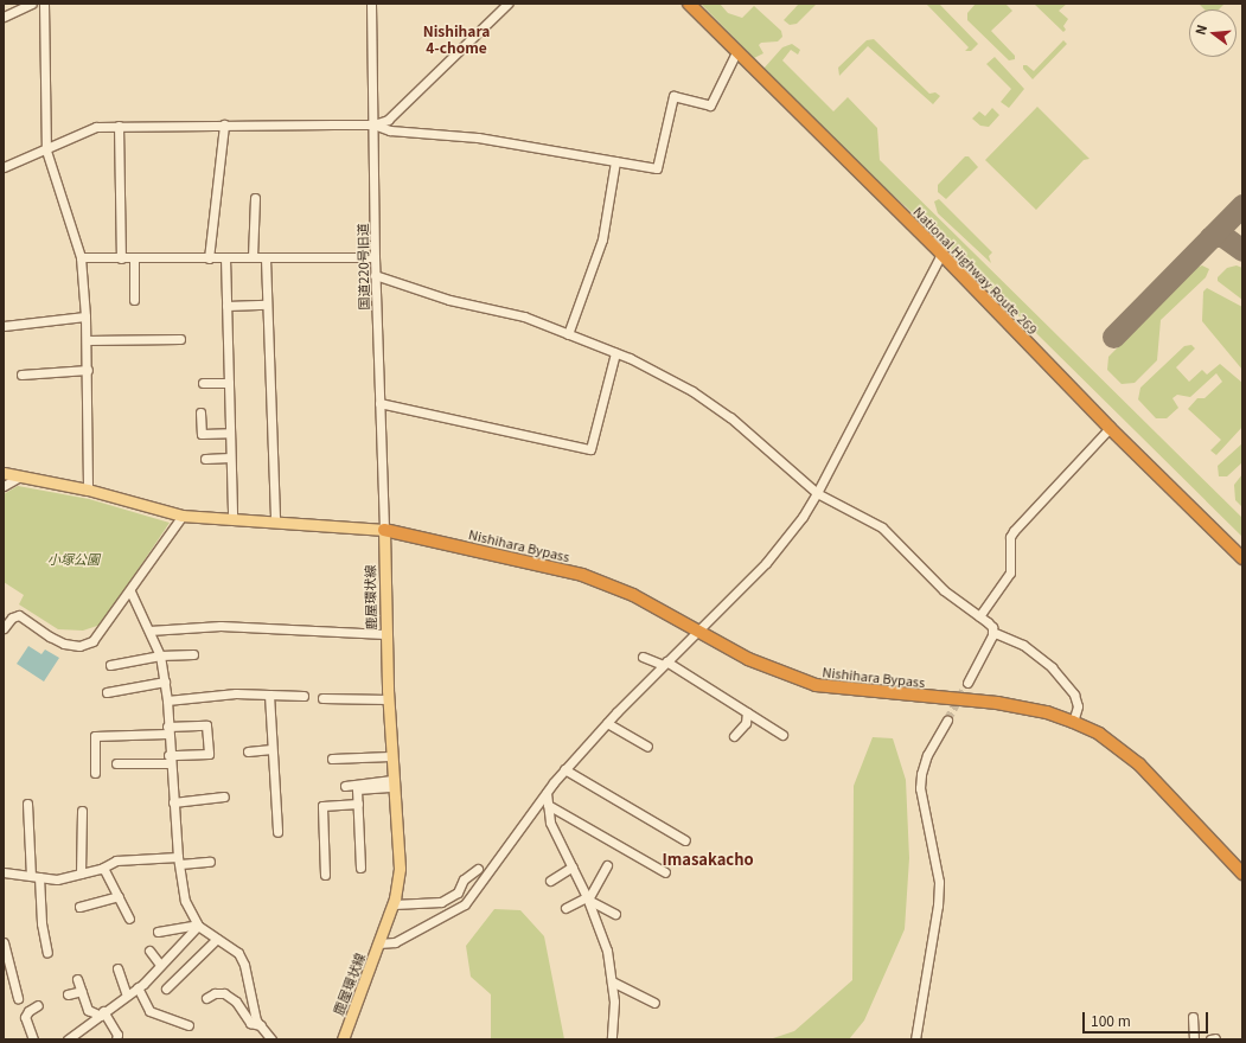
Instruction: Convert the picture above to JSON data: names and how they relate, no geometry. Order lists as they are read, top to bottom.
{
  "streets": {
    "highway": ["National Highway Route 269", "Nishihara Bypass"],
    "main road": ["鹿屋環状線"],
    "street": ["国道220号旧道"]
  },
  "crossings": [
    ["国道220号旧道", "Nishihara Bypass"],
    ["国道220号旧道", "鹿屋環状線"],
    ["Nishihara Bypass", "鹿屋環状線"]
  ],
  "districts": ["Nishihara 4-chome", "Imasakacho"],
  "parks": ["小塚公園"],
  "scale_bar": "100 m",
  "north": "left"
}
